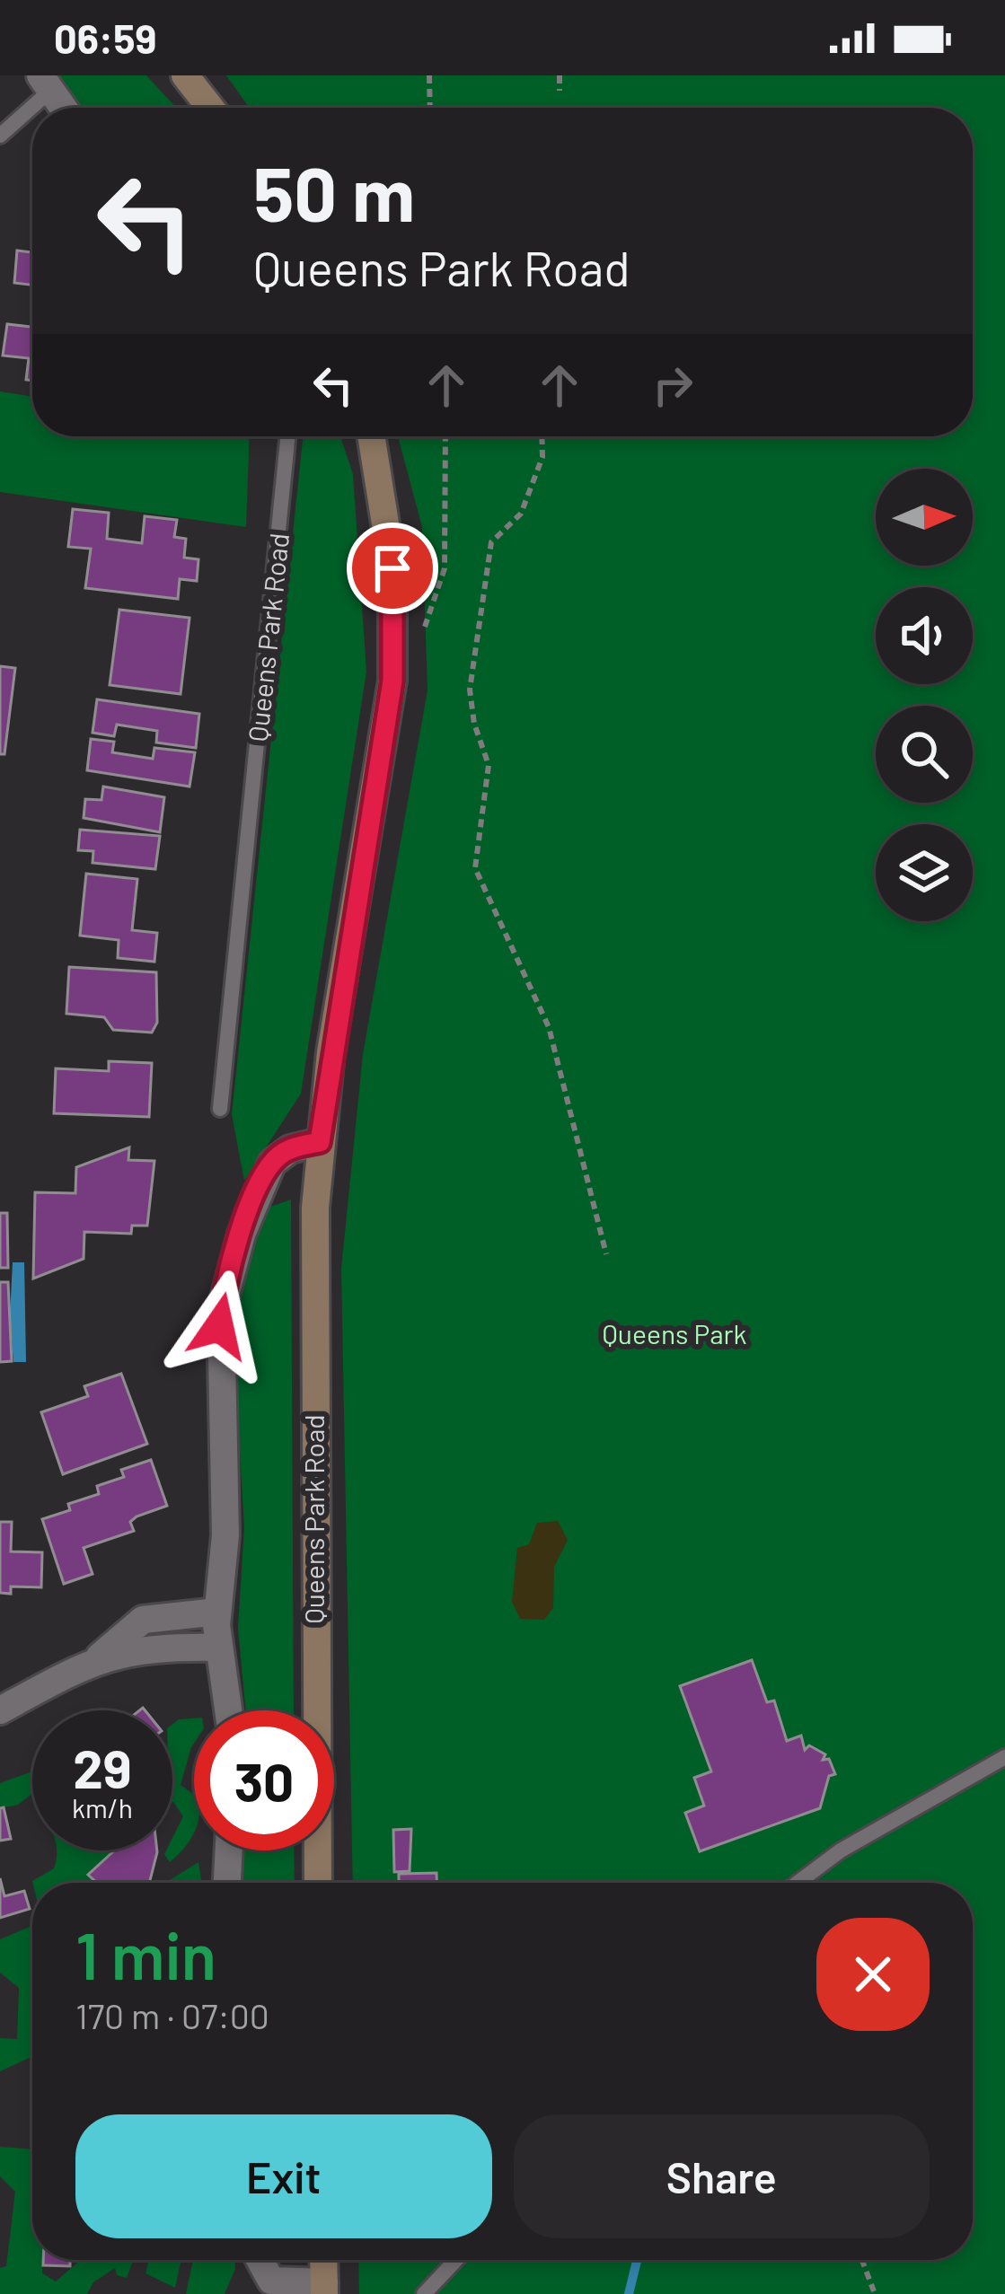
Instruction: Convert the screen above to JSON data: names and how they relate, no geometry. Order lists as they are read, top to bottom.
{
  "streets": {
    "main road": ["Queens Park Road"]
  },
  "parks": ["Queens Park"],
  "north": "right",
  "page": {
    "status": "06:59",
    "turn": ["50 m", "Queens Park Road"],
    "speed": "29 km/h",
    "limit": "30",
    "heading": ["1 min", "170 m · 07:00"],
    "buttons": ["Exit", "Share"]
  }
}
